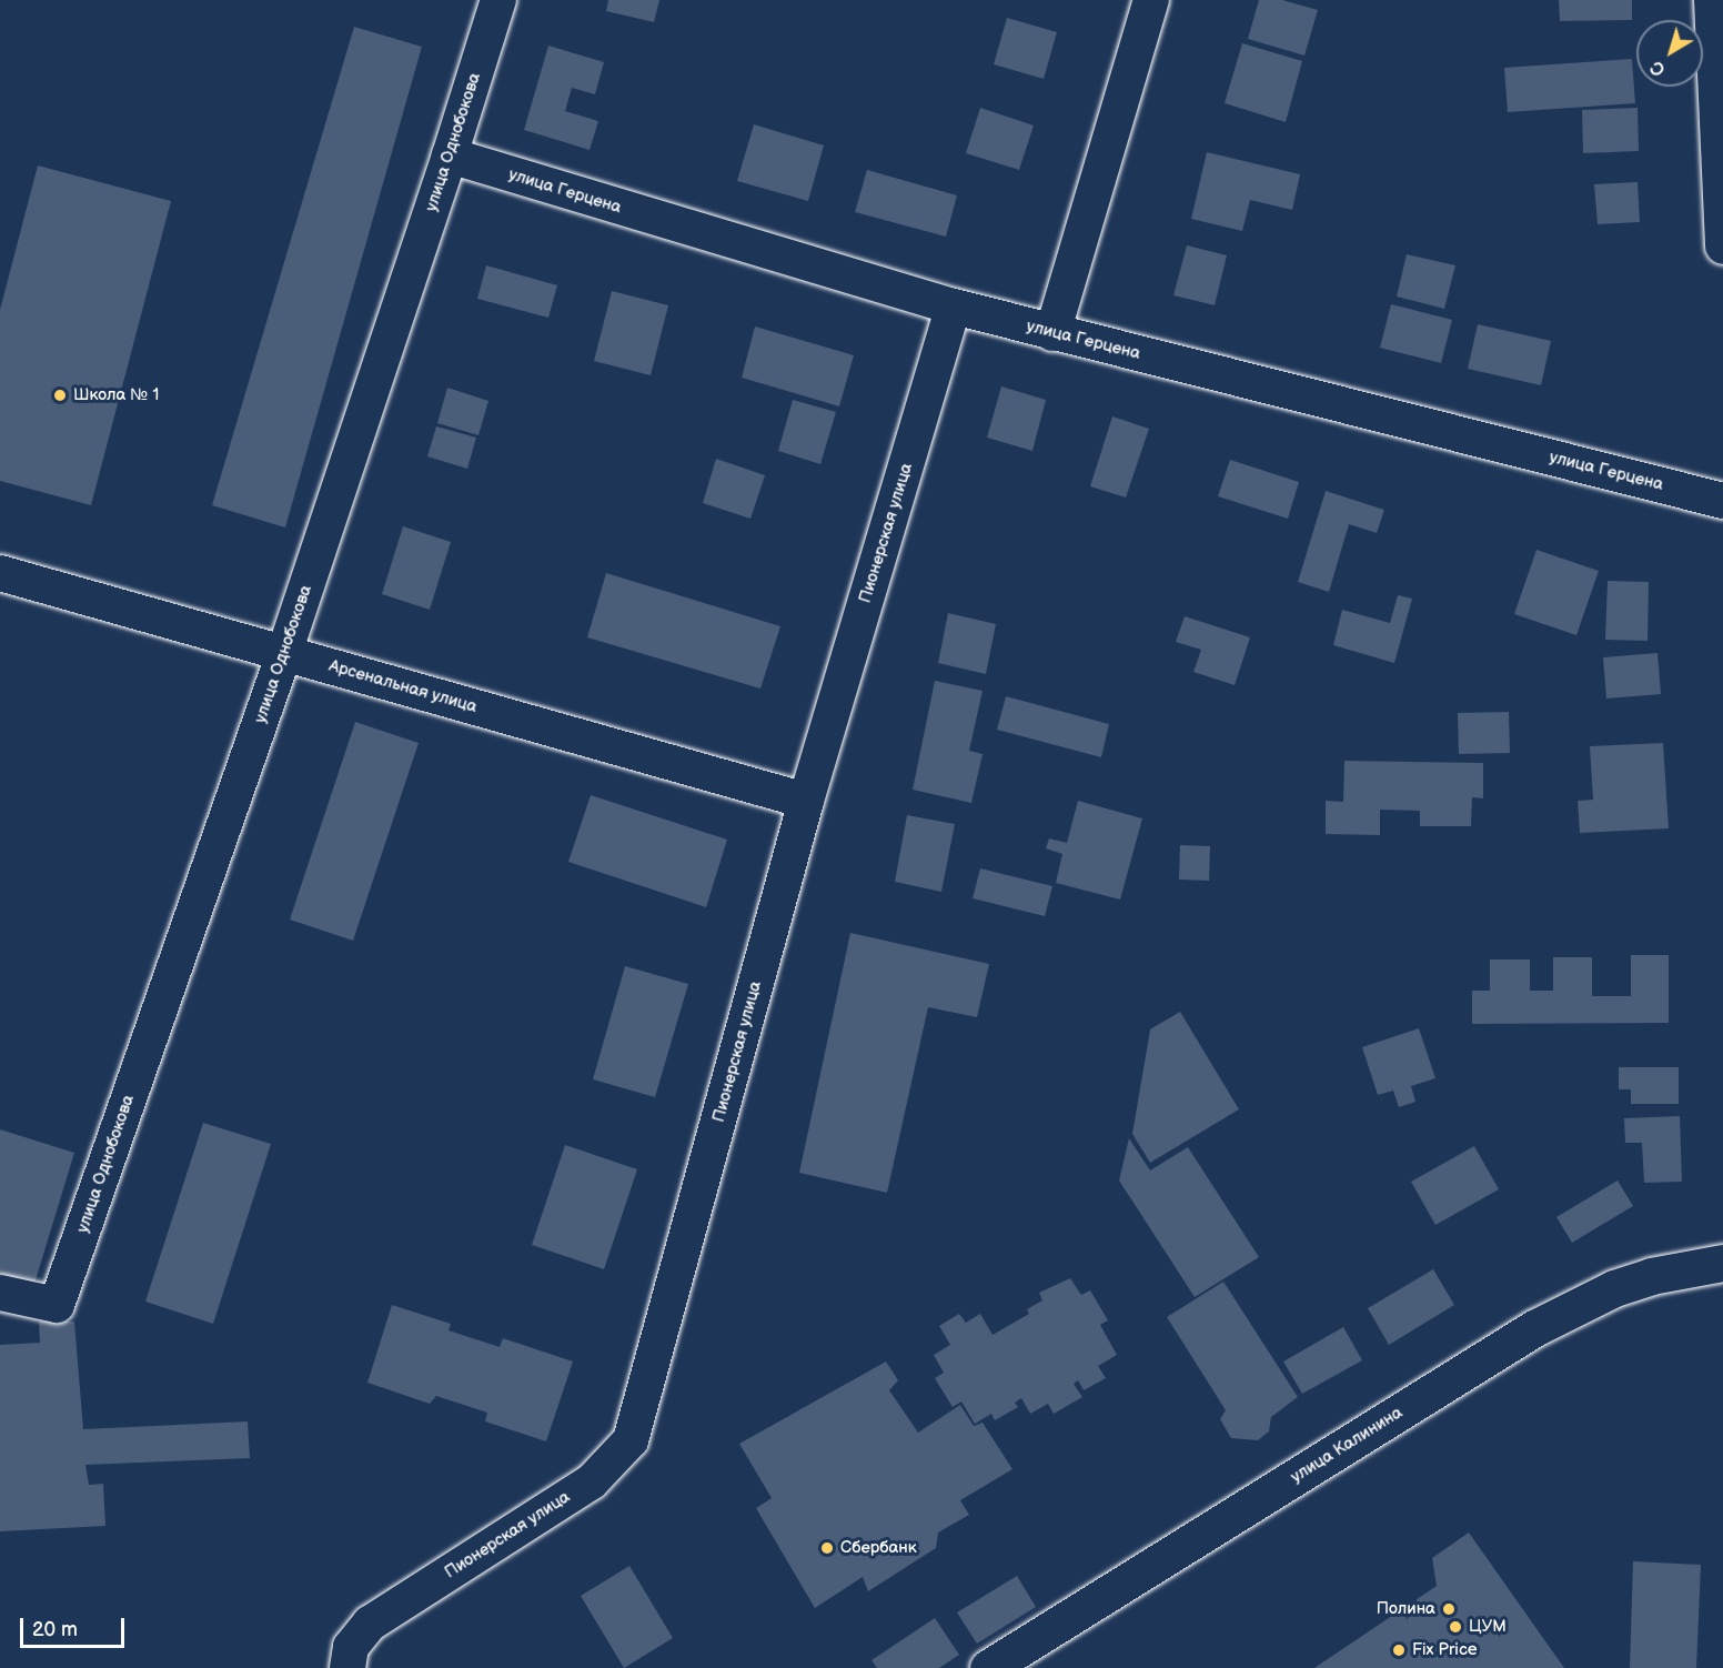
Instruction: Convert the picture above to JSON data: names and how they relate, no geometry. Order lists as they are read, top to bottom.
{
  "streets": {
    "main road": ["улица Калинина"],
    "street": [
      "улица Однобокова",
      "улица Герцена",
      "Пионерская улица",
      "Арсенальная улица"
    ]
  },
  "crossings": [
    ["улица Однобокова", "улица Герцена"],
    ["улица Однобокова", "Арсенальная улица"],
    ["улица Герцена", "Пионерская улица"],
    ["Пионерская улица", "Арсенальная улица"]
  ],
  "places": [
    "Школа № 1",
    "Сбербанк",
    "Полина",
    "ЦУМ",
    "Fix Price"
  ],
  "scale_bar": "20 m",
  "north": "bottom left"
}
